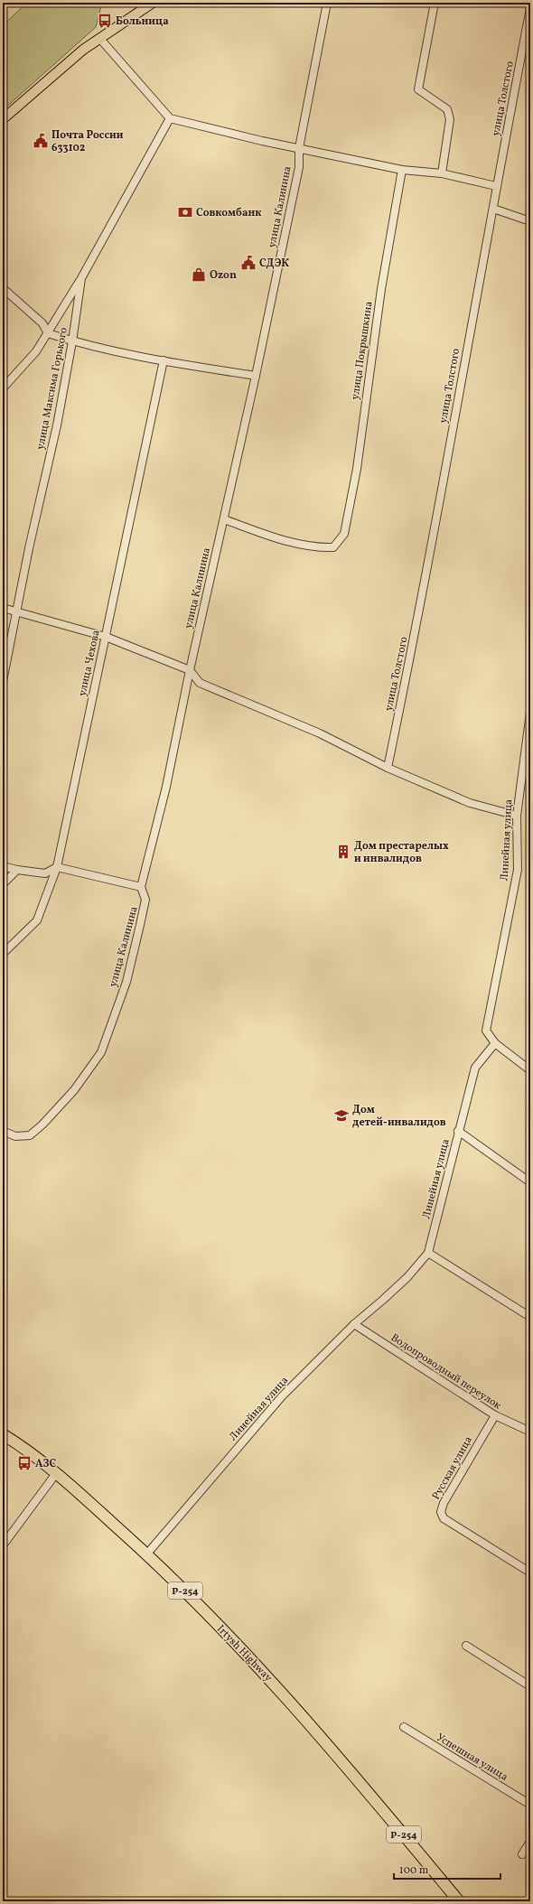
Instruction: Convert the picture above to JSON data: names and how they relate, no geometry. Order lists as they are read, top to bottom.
{
  "streets": {
    "highway": ["Р-254", "Irtysh Highway"],
    "street": [
      "улица Толстого",
      "улица Калинина",
      "улица Покрышкина",
      "улица Максима Горького",
      "улица Чехова",
      "Линейная улица",
      "Водопроводный переулок",
      "Русская улица",
      "Успешная улица"
    ]
  },
  "crossings": [
    ["улица Калинина", "улица Покрышкина"],
    ["Линейная улица", "Водопроводный переулок"],
    ["Линейная улица", "Irtysh Highway"],
    ["Водопроводный переулок", "Русская улица"]
  ],
  "places": {
    "bus stop": ["Больница", "АЗС"],
    "public building": ["Почта России 633102", "СДЭК"],
    "bank": ["Совкомбанк"],
    "shop": ["Ozon"],
    "building": ["Дом престарелых и инвалидов"],
    "school or university": ["Дом детей-инвалидов"]
  },
  "scale_bar": "100 m"
}
